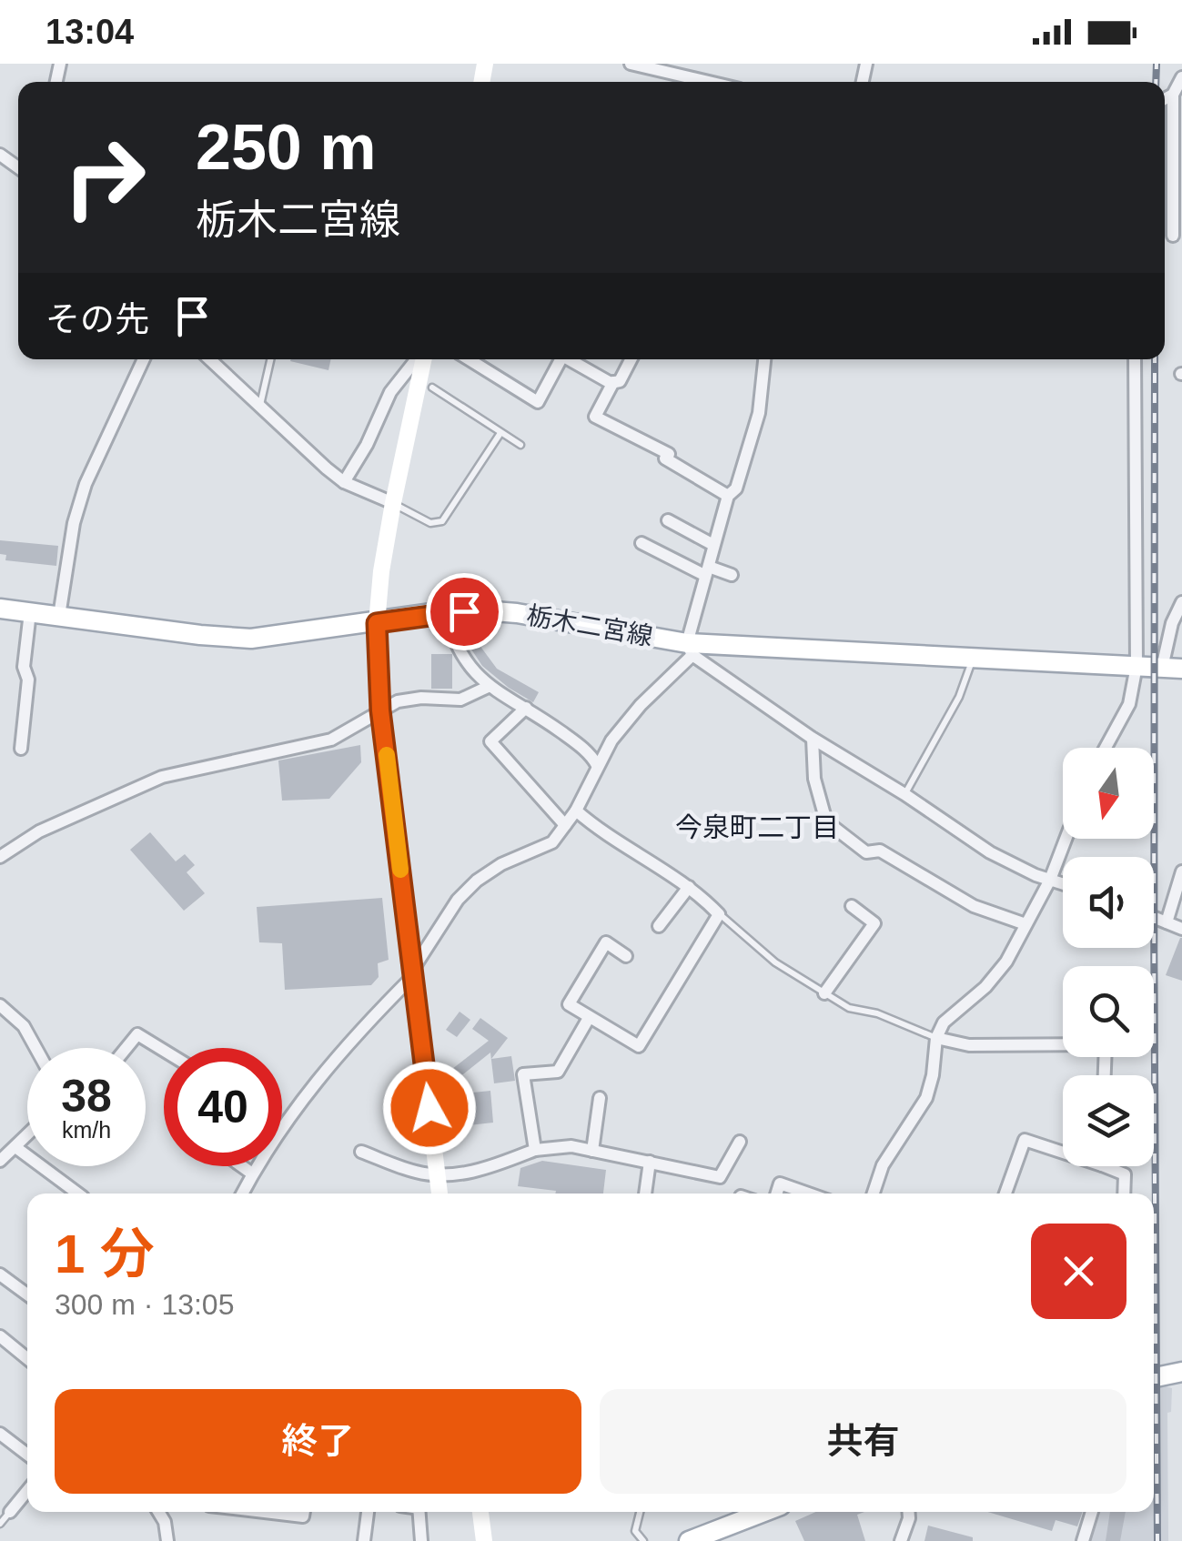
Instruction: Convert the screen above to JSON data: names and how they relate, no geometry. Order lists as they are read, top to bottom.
{
  "streets": {
    "main road": ["栃木二宮線"]
  },
  "districts": ["今泉町二丁目"],
  "north": "bottom",
  "page": {
    "status": "13:04",
    "turn": ["250 m", "栃木二宮線"],
    "then": "その先",
    "speed": "38 km/h",
    "limit": "40",
    "heading": ["1 分", "300 m · 13:05"],
    "buttons": ["終了", "共有"]
  }
}
